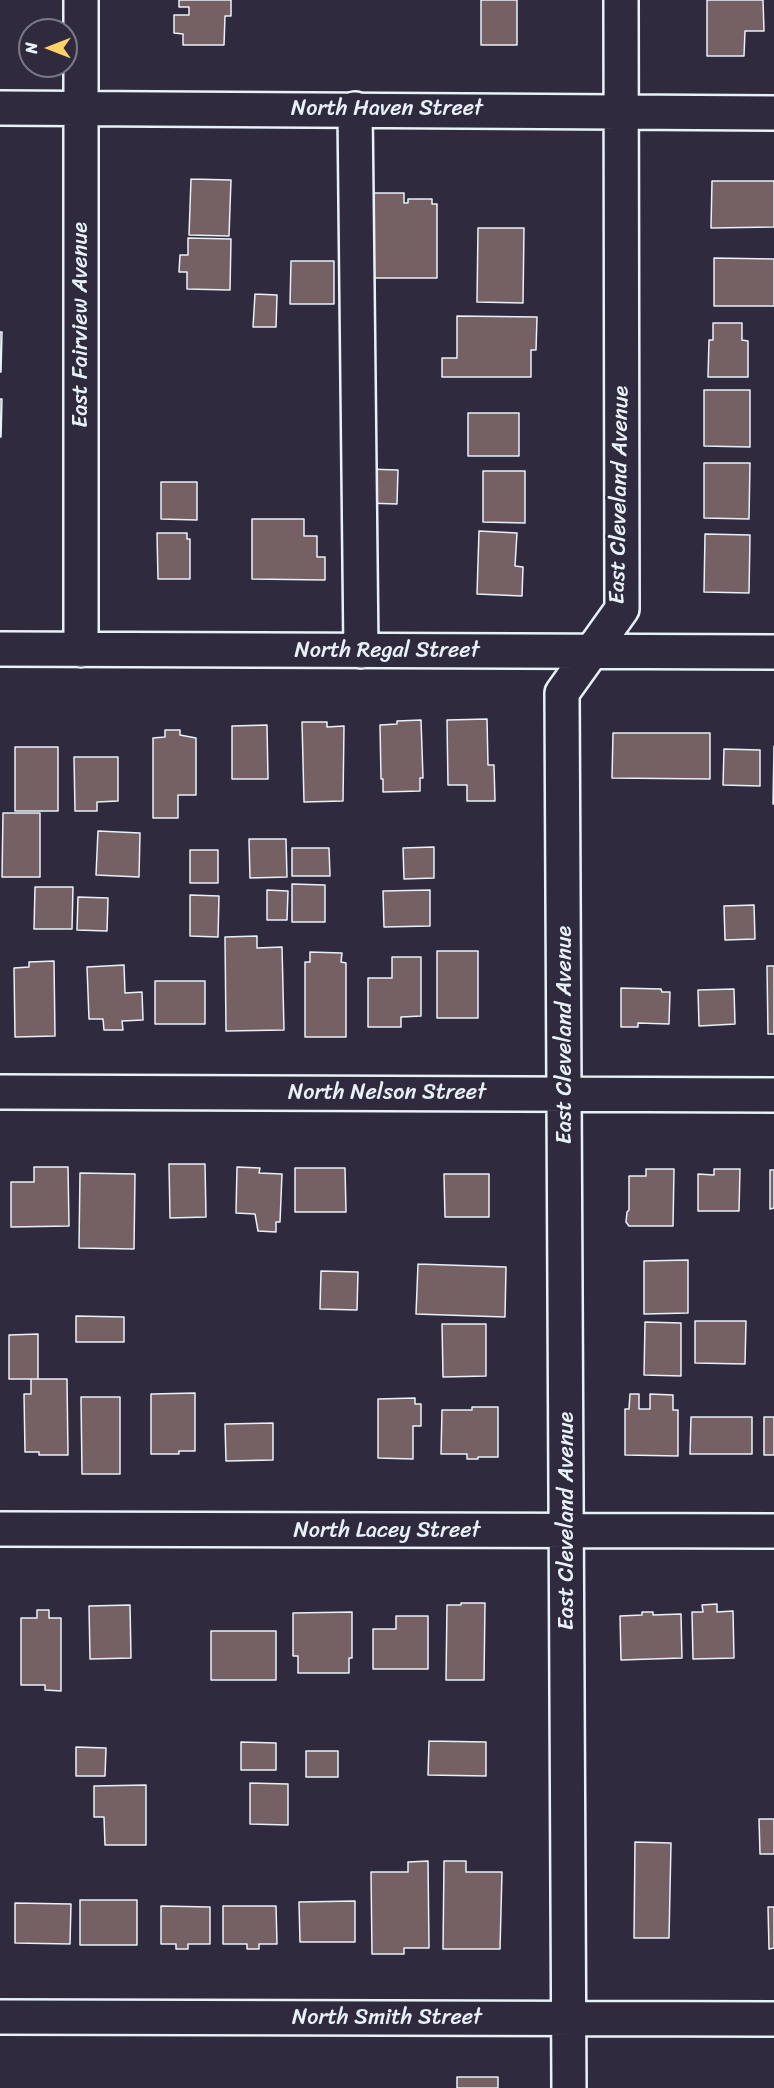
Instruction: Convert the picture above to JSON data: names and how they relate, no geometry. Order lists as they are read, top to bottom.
{
  "streets": {
    "street": [
      "North Haven Street",
      "East Fairview Avenue",
      "East Cleveland Avenue",
      "North Regal Street",
      "North Nelson Street",
      "North Lacey Street",
      "North Smith Street"
    ]
  },
  "crossings": [
    ["North Haven Street", "East Fairview Avenue"],
    ["North Haven Street", "East Cleveland Avenue"],
    ["East Fairview Avenue", "North Regal Street"],
    ["East Cleveland Avenue", "North Regal Street"],
    ["East Cleveland Avenue", "North Nelson Street"],
    ["East Cleveland Avenue", "North Lacey Street"],
    ["East Cleveland Avenue", "North Smith Street"]
  ],
  "north": "left"
}
